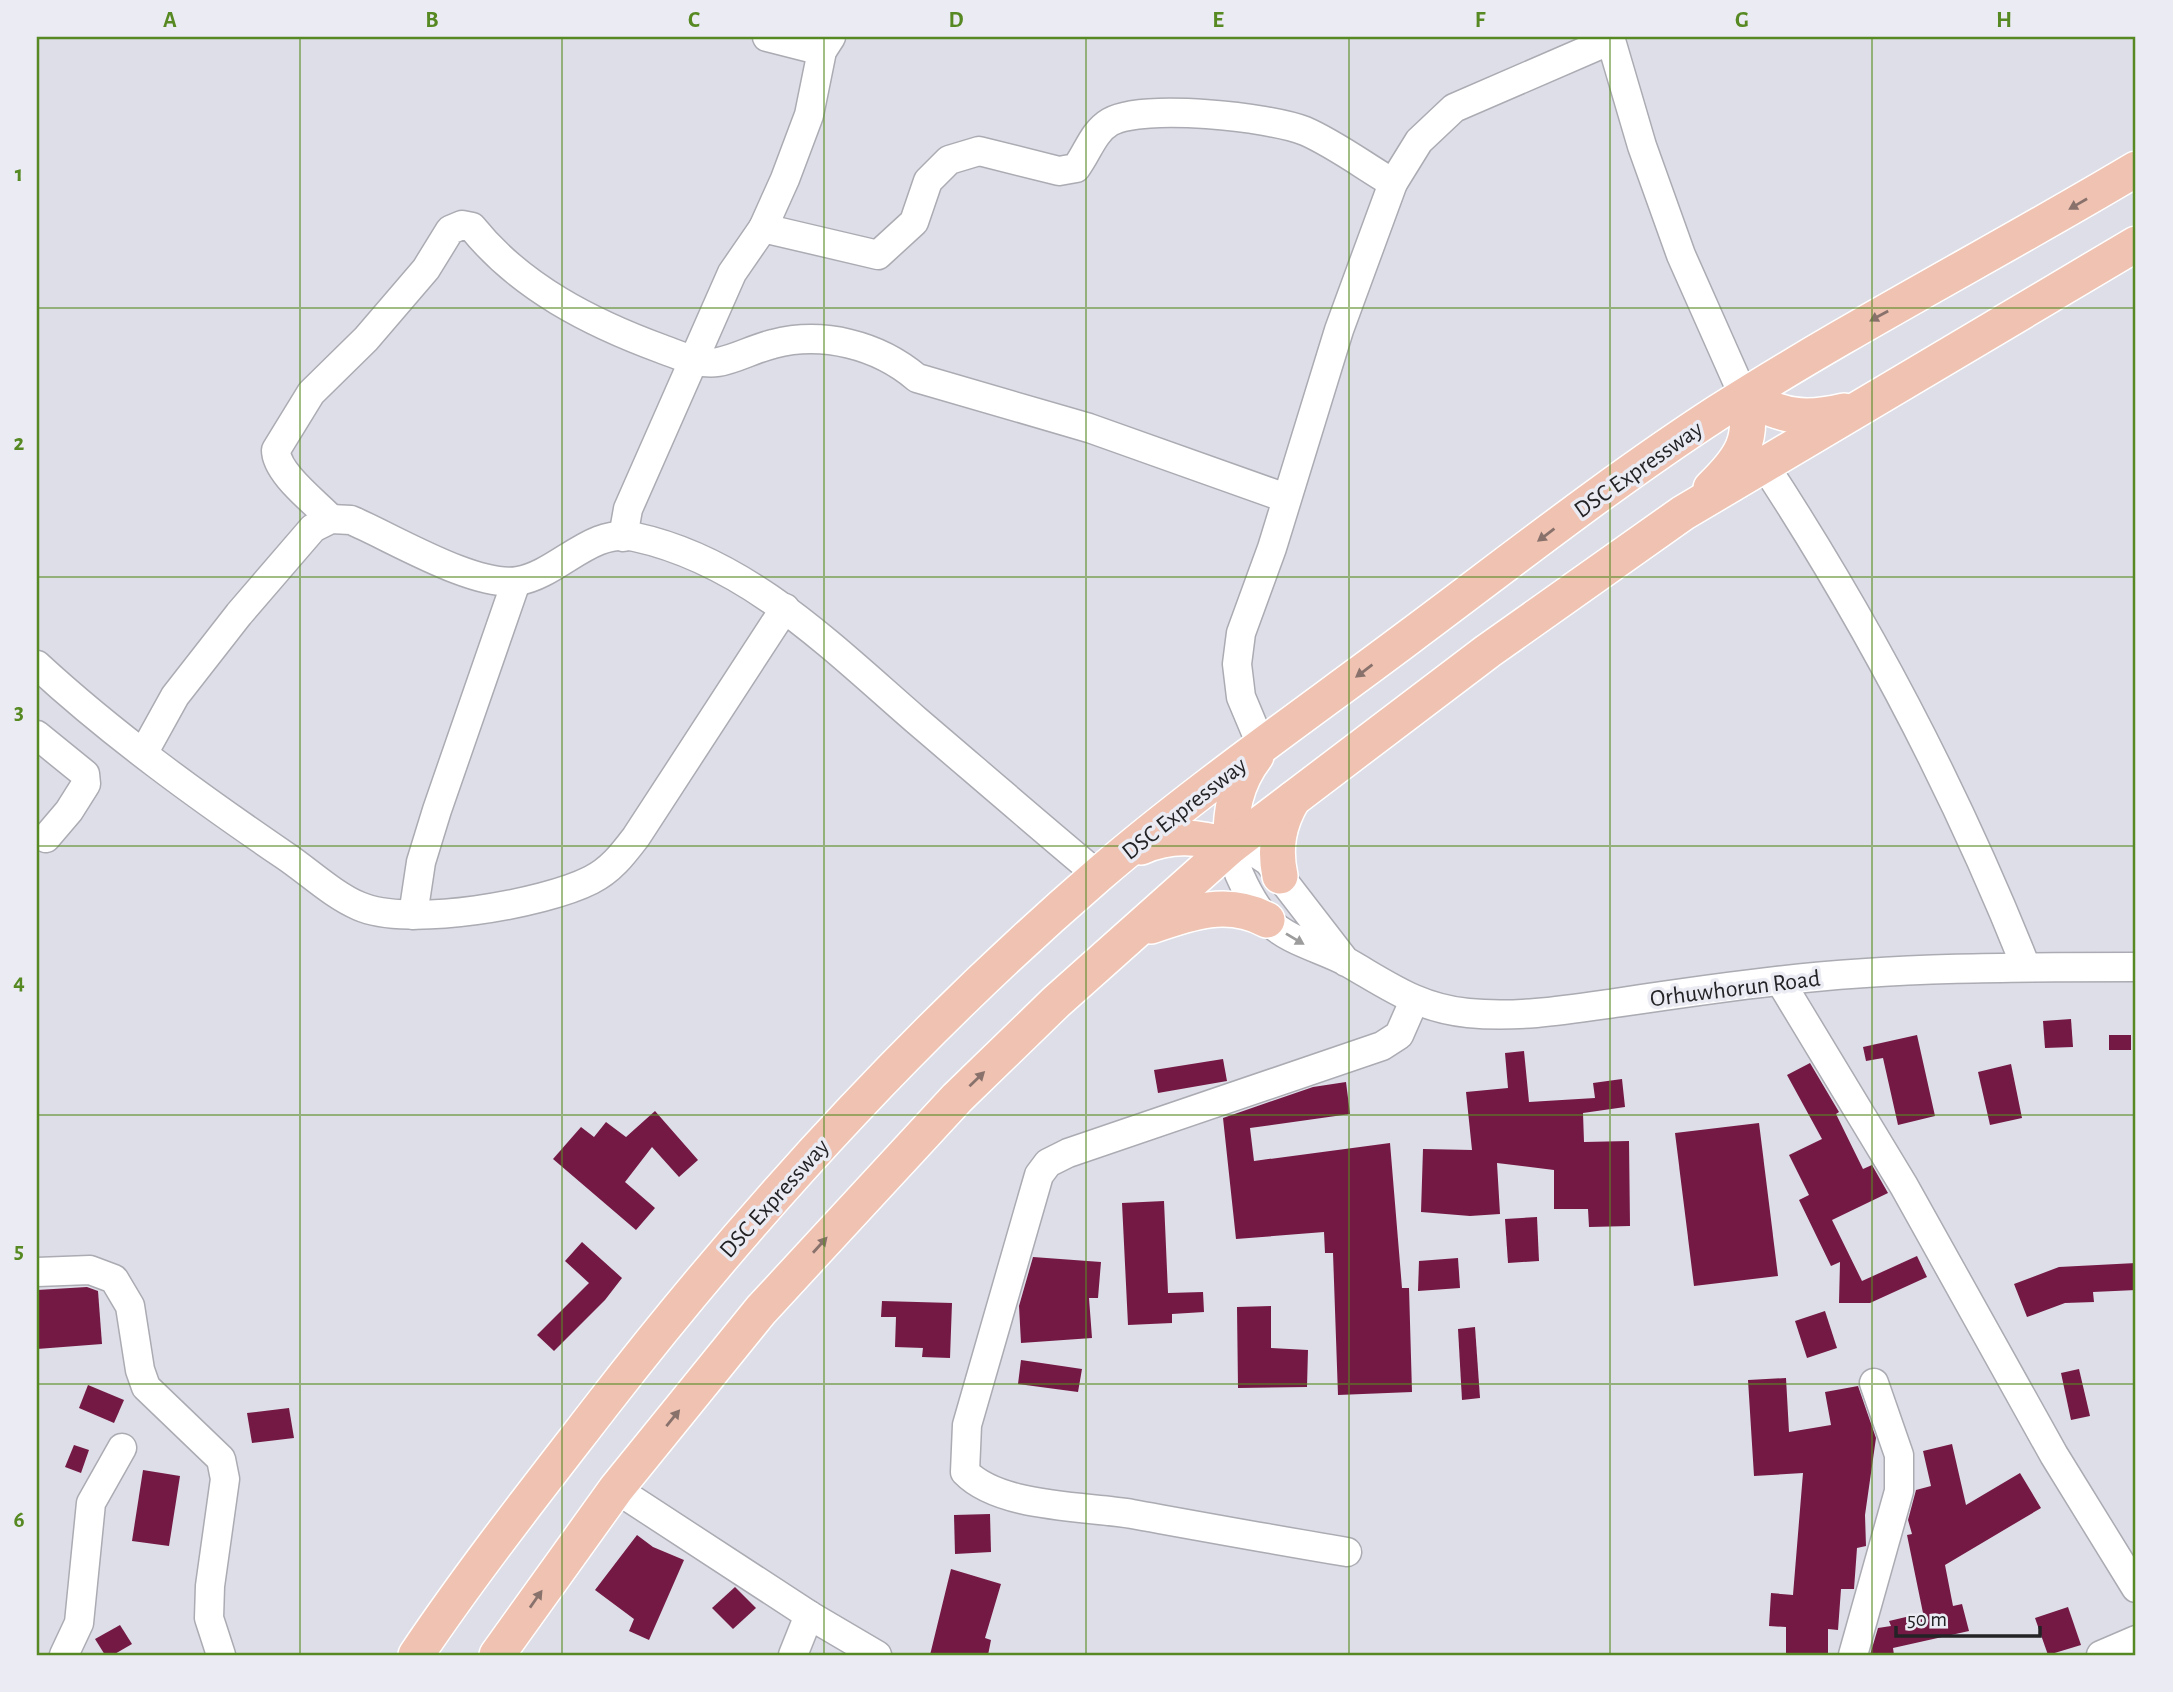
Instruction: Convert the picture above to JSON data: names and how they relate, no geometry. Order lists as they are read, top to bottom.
{
  "streets": {
    "main road": ["DSC Expressway"],
    "street": ["Orhuwhorun Road"]
  },
  "scale_bar": "50 m",
  "grid": {
    "columns": [
      "A",
      "B",
      "C",
      "D",
      "E",
      "F",
      "G",
      "H"
    ],
    "rows": [
      "1",
      "2",
      "3",
      "4",
      "5",
      "6"
    ]
  }
}
